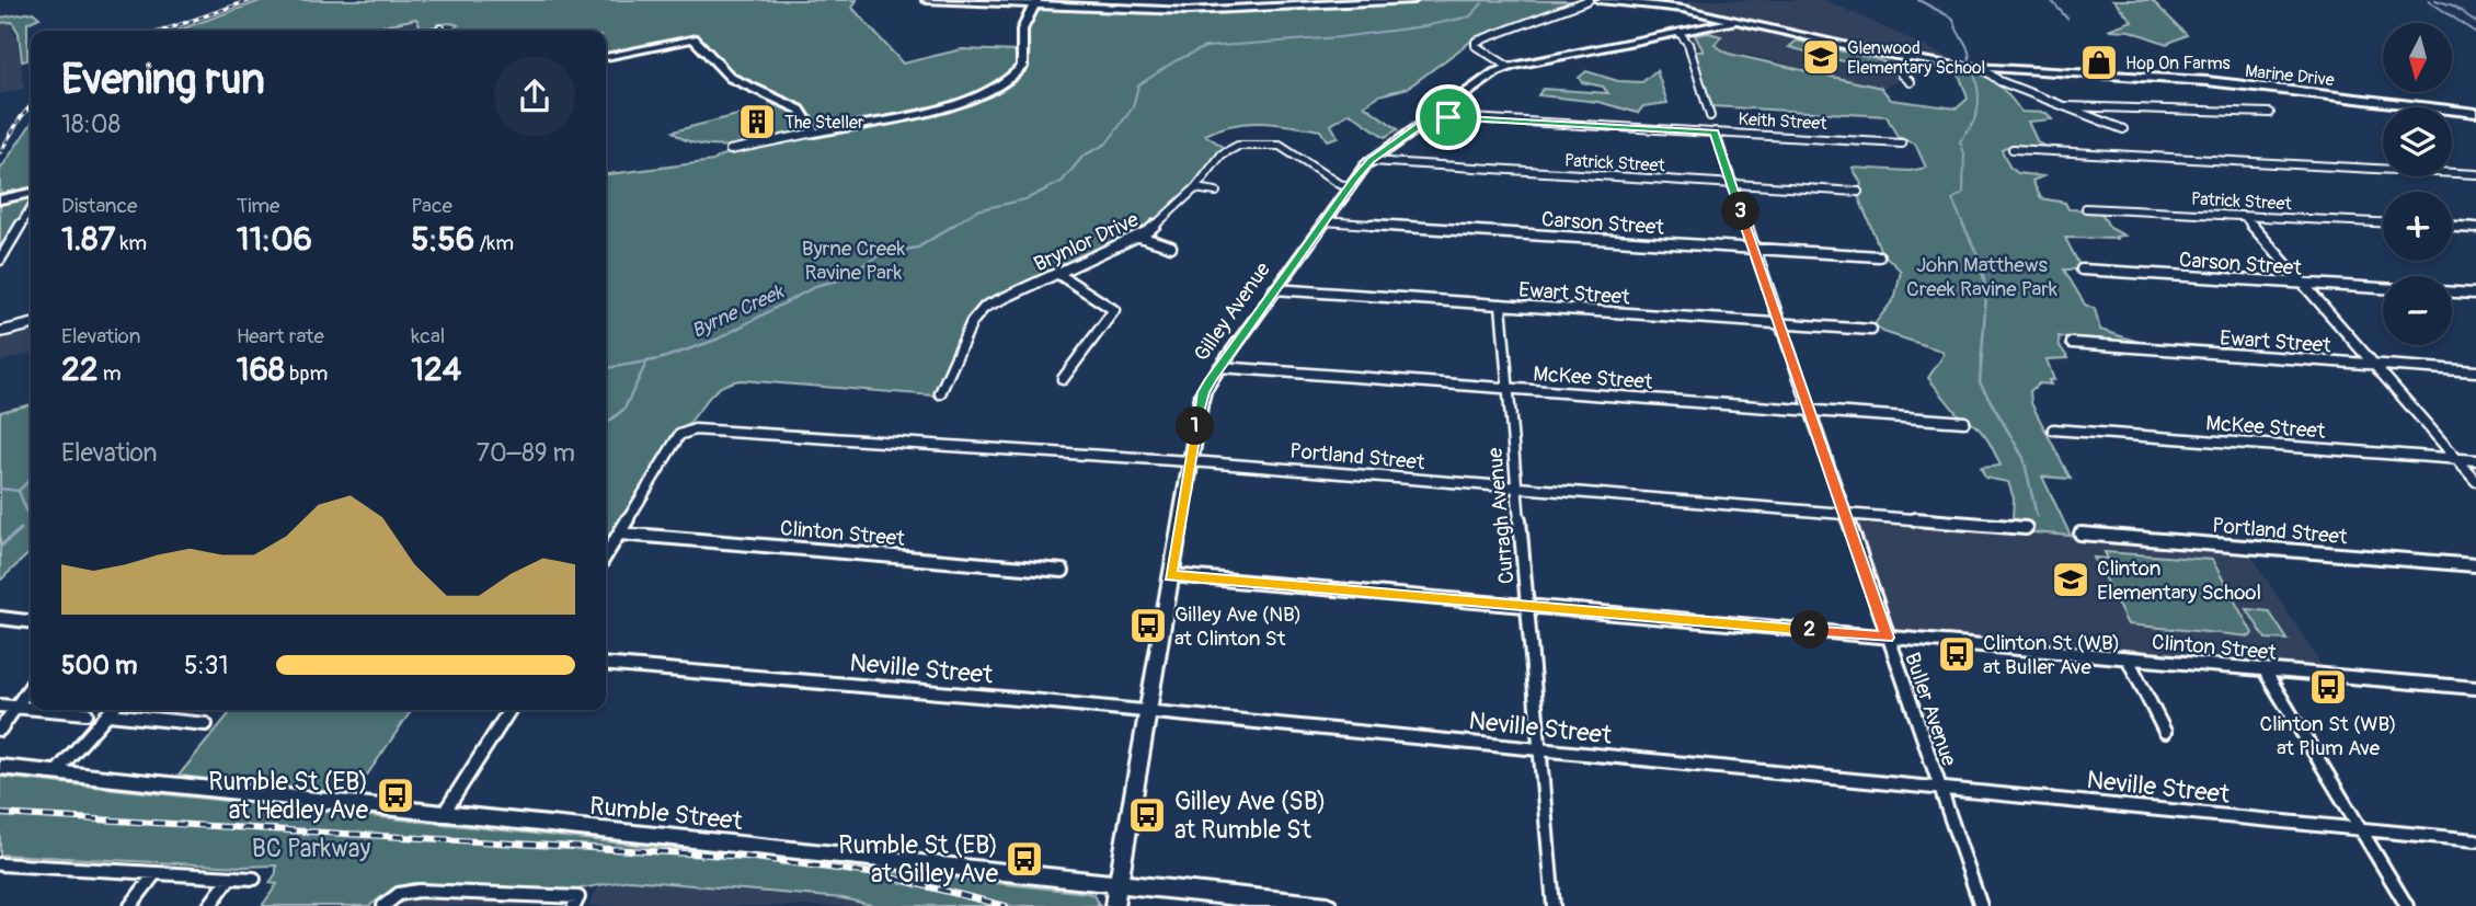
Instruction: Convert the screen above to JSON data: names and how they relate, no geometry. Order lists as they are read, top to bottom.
{
  "streets": {
    "street": [
      "Marine Drive",
      "Keith Street",
      "Patrick Street",
      "Carson Street",
      "Brynlor Drive",
      "Ewart Street",
      "Gilley Avenue",
      "McKee Street",
      "Portland Street",
      "Curragh Avenue",
      "Clinton Street",
      "Neville Street",
      "Buller Avenue",
      "Rumble Street"
    ]
  },
  "crossings": [
    ["Marine Drive", "Gilley Avenue"],
    ["Keith Street", "Gilley Avenue"],
    ["Keith Street", "Buller Avenue"],
    ["Patrick Street", "Gilley Avenue"],
    ["Patrick Street", "Buller Avenue"],
    ["Carson Street", "Gilley Avenue"],
    ["Carson Street", "Buller Avenue"],
    ["Brynlor Drive", "Gilley Avenue"],
    ["Ewart Street", "Gilley Avenue"],
    ["Ewart Street", "Curragh Avenue"],
    ["Ewart Street", "Buller Avenue"],
    ["Gilley Avenue", "McKee Street"],
    ["Gilley Avenue", "Portland Street"],
    ["Gilley Avenue", "Clinton Street"],
    ["Gilley Avenue", "Neville Street"],
    ["Gilley Avenue", "Rumble Street"],
    ["McKee Street", "Curragh Avenue"],
    ["McKee Street", "Buller Avenue"],
    ["Portland Street", "Curragh Avenue"],
    ["Portland Street", "Clinton Street"],
    ["Portland Street", "Buller Avenue"],
    ["Curragh Avenue", "Clinton Street"],
    ["Curragh Avenue", "Neville Street"],
    ["Clinton Street", "Buller Avenue"],
    ["Neville Street", "Buller Avenue"]
  ],
  "water": ["Byrne Creek"],
  "parks": ["Byrne Creek Ravine Park", "John Matthews Creek Ravine Park", "BC Parkway"],
  "places": {
    "school or university": ["Glenwood Elementary School", "Clinton Elementary School"],
    "shop": ["Hop On Farms"],
    "building": ["The Steller"],
    "bus stop": [
      "Gilley Ave (NB) at Clinton St",
      "Clinton St (WB) at Buller Ave",
      "Clinton St (WB) at Plum Ave",
      "Rumble St (EB) at Hedley Ave",
      "Gilley Ave (SB) at Rumble St",
      "Rumble St (EB) at Gilley Ave"
    ]
  },
  "north": "bottom",
  "page": {
    "map_buttons": ["+", "−"],
    "heading": ["Evening run", "18:08"],
    "stats": [
      ["Distance", "1.87 km"],
      ["Time", "11:06"],
      ["Pace", "5:56 /km"],
      ["Elevation", "22 m"],
      ["Heart rate", "168 bpm"],
      ["kcal", "124"]
    ],
    "pins": ["3", "1", "2"],
    "chart": ["Elevation", "70–89 m"],
    "list": [
      {
        "name": "500 m",
        "note": "5:31"
      }
    ]
  }
}
